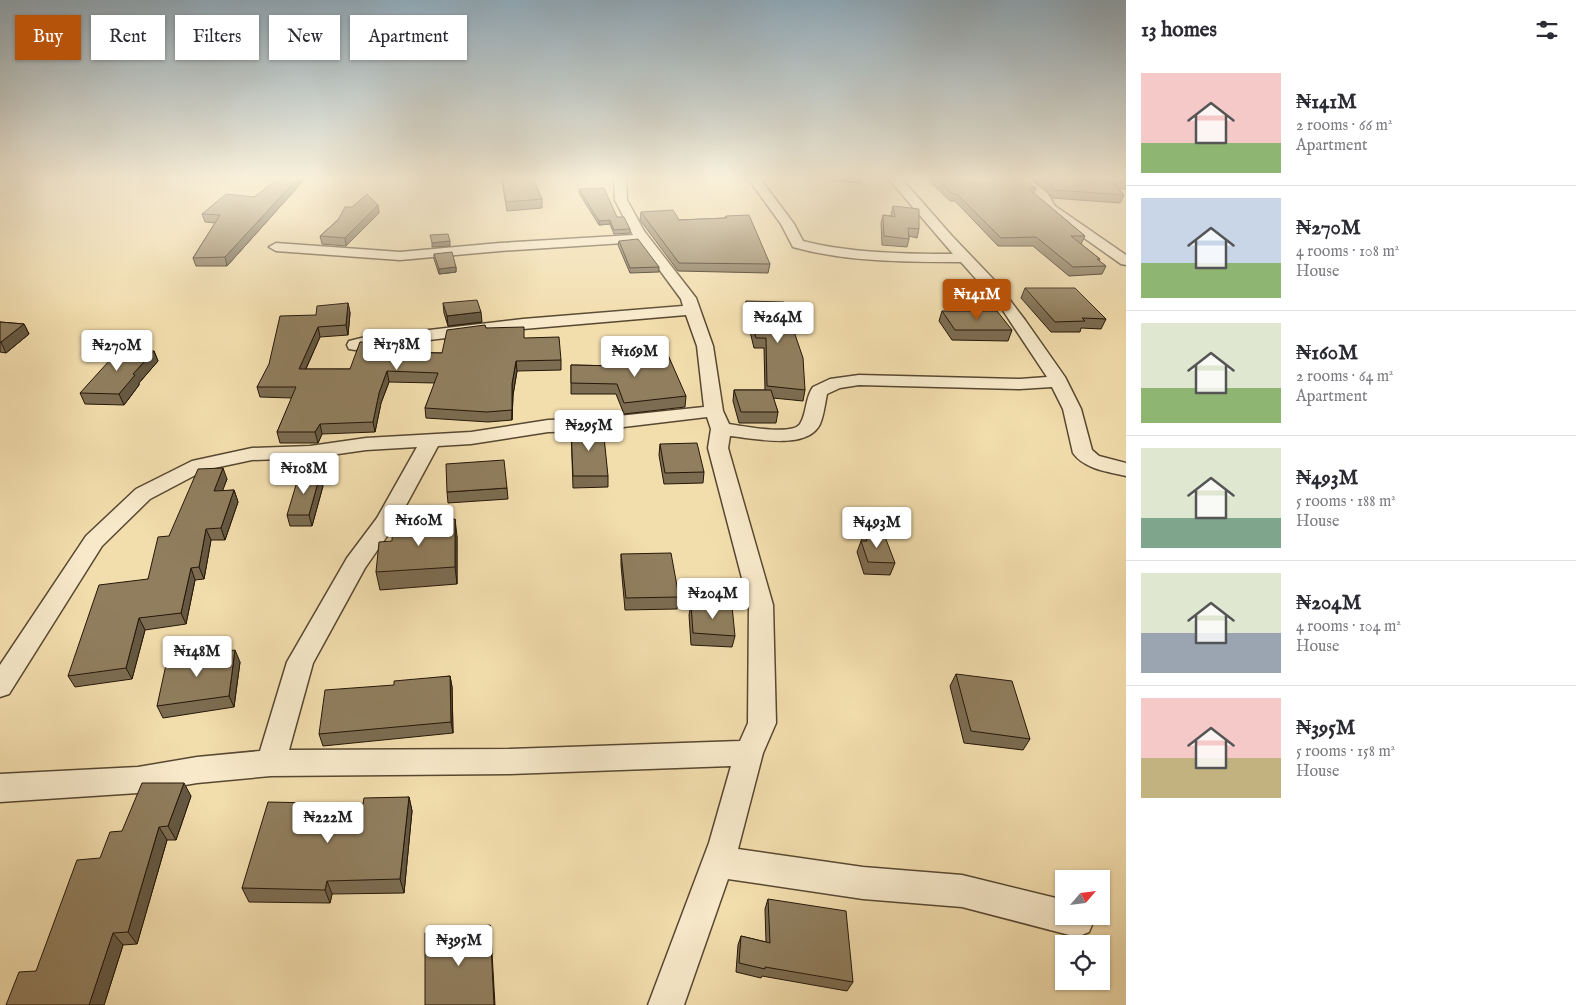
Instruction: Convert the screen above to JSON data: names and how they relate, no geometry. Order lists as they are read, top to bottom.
{
  "north": "top right",
  "page": {
    "heading": "13 homes",
    "chip": [
      "Buy",
      "Rent",
      "Filters",
      "New",
      "Apartment"
    ],
    "list": [
      {
        "name": "₦141M",
        "note": "2 rooms · 66 m² · Apartment"
      },
      {
        "name": "₦270M",
        "note": "4 rooms · 108 m² · House"
      },
      {
        "name": "₦160M",
        "note": "2 rooms · 64 m² · Apartment"
      },
      {
        "name": "₦493M",
        "note": "5 rooms · 188 m² · House"
      },
      {
        "name": "₦204M",
        "note": "4 rooms · 104 m² · House"
      },
      {
        "name": "₦395M",
        "note": "5 rooms · 158 m² · House"
      }
    ],
    "price": [
      "₦141M",
      "₦264M",
      "₦178M",
      "₦270M",
      "₦169M",
      "₦295M",
      "₦108M",
      "₦160M",
      "₦493M",
      "₦204M",
      "₦148M",
      "₦222M",
      "₦395M"
    ]
  }
}
